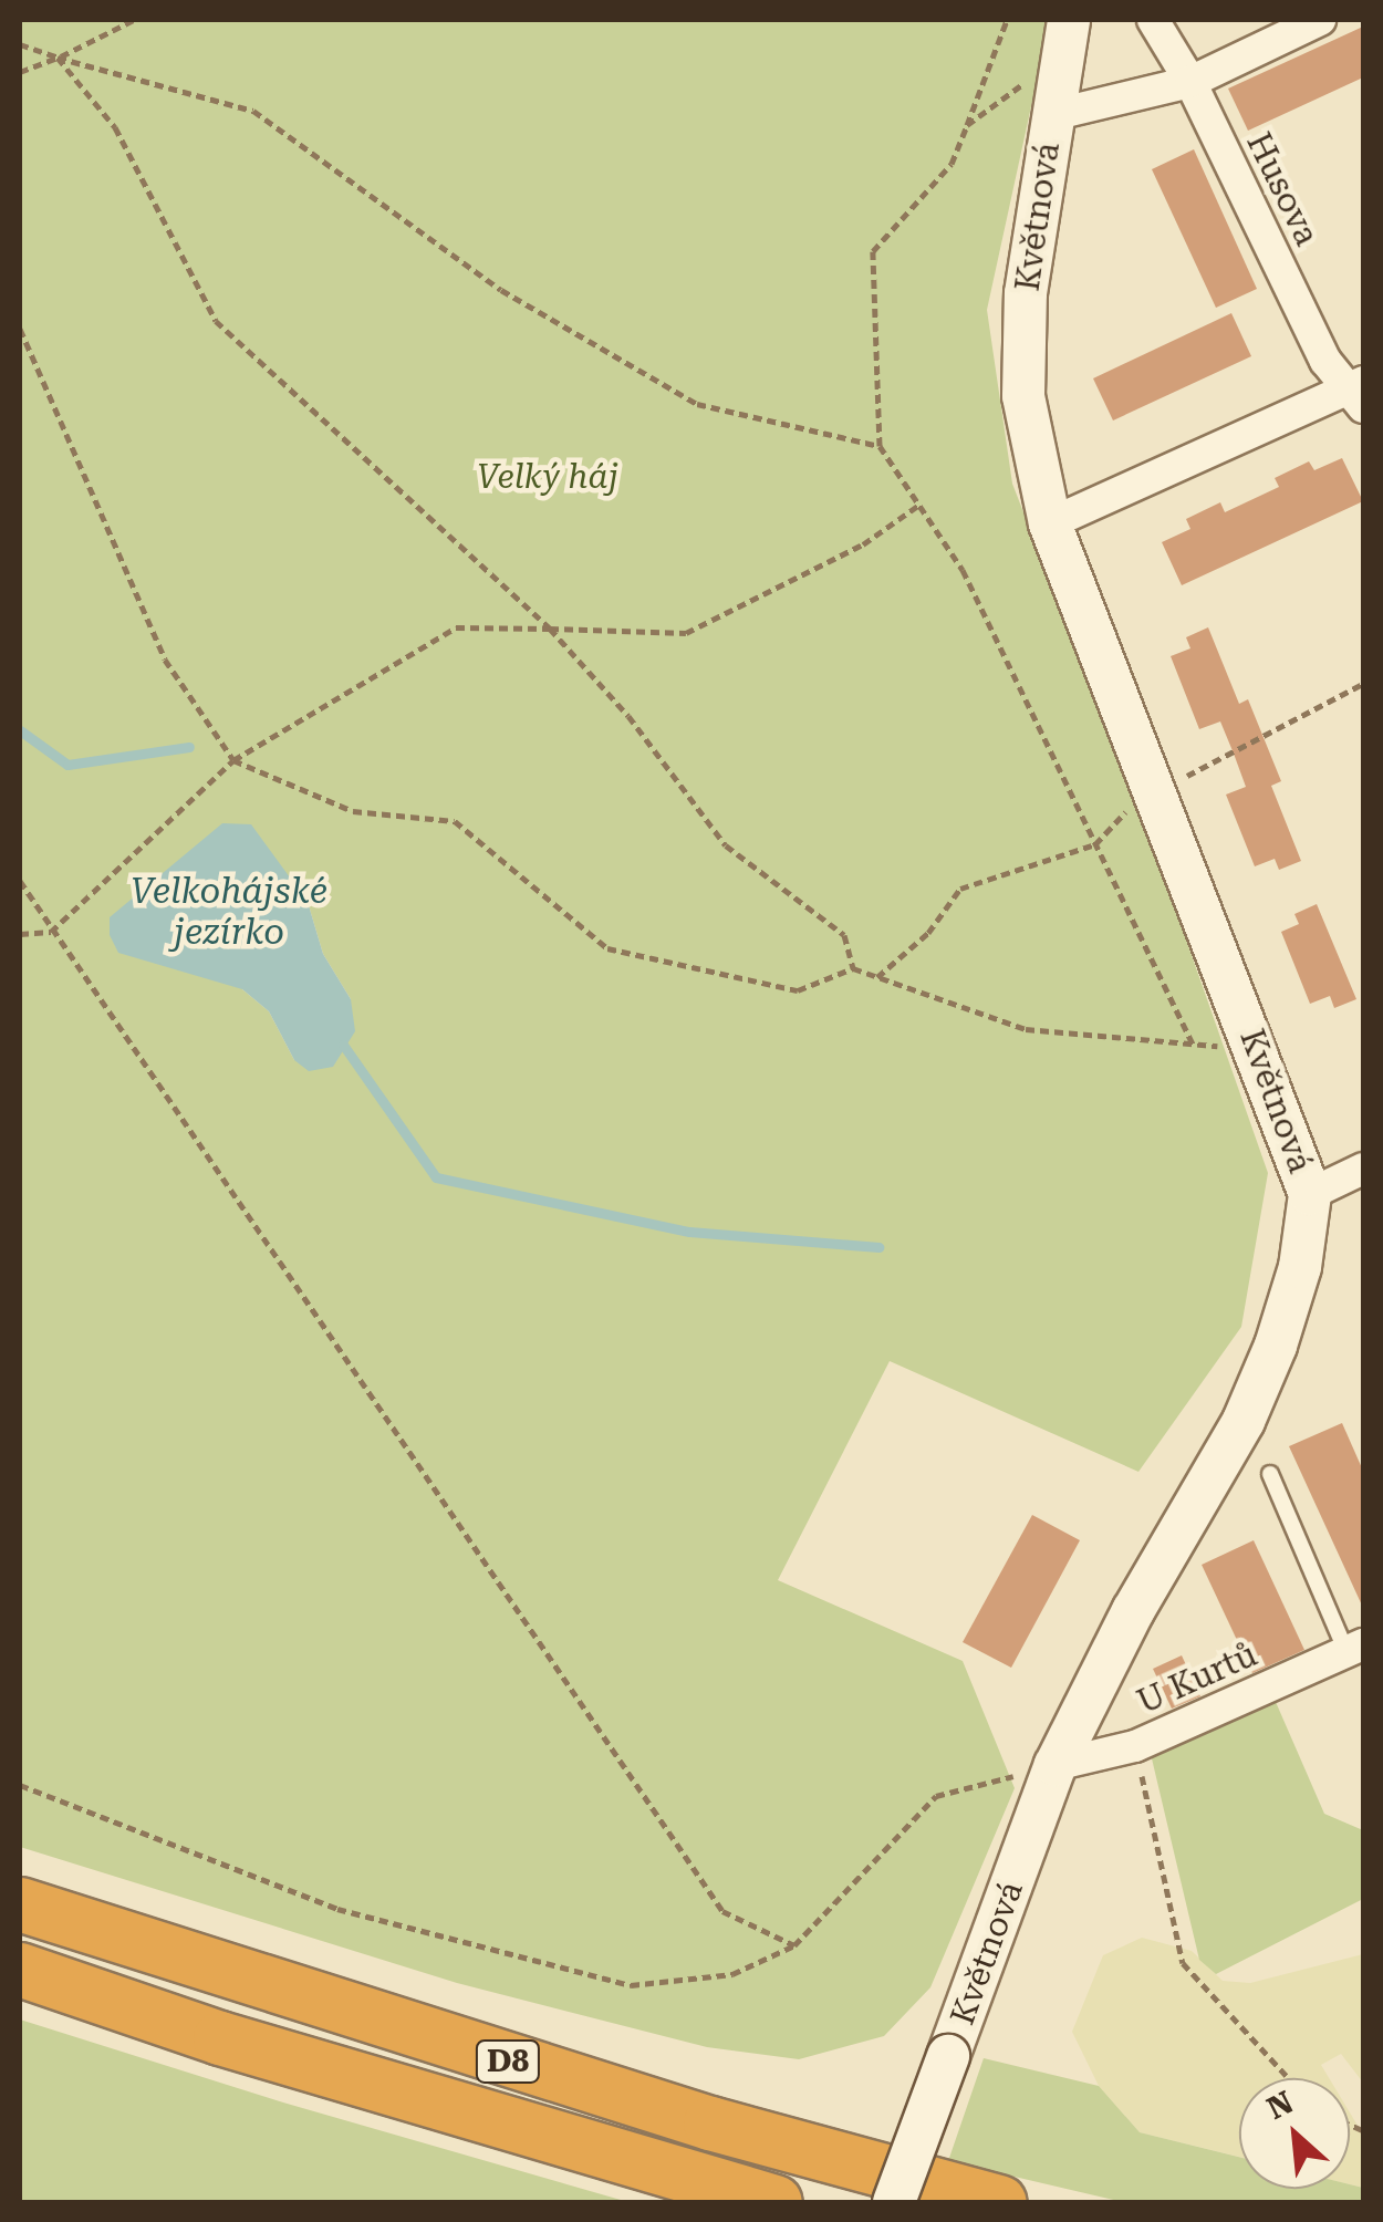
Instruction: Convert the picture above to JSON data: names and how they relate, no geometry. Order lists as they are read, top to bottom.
{
  "streets": {
    "highway": ["D8"],
    "street": ["Husova", "Květnová", "U Kurtů"]
  },
  "crossings": [
    ["Květnová", "U Kurtů"]
  ],
  "water": ["Velkohájské jezírko"],
  "parks": ["Velký háj"],
  "north": "top left"
}
